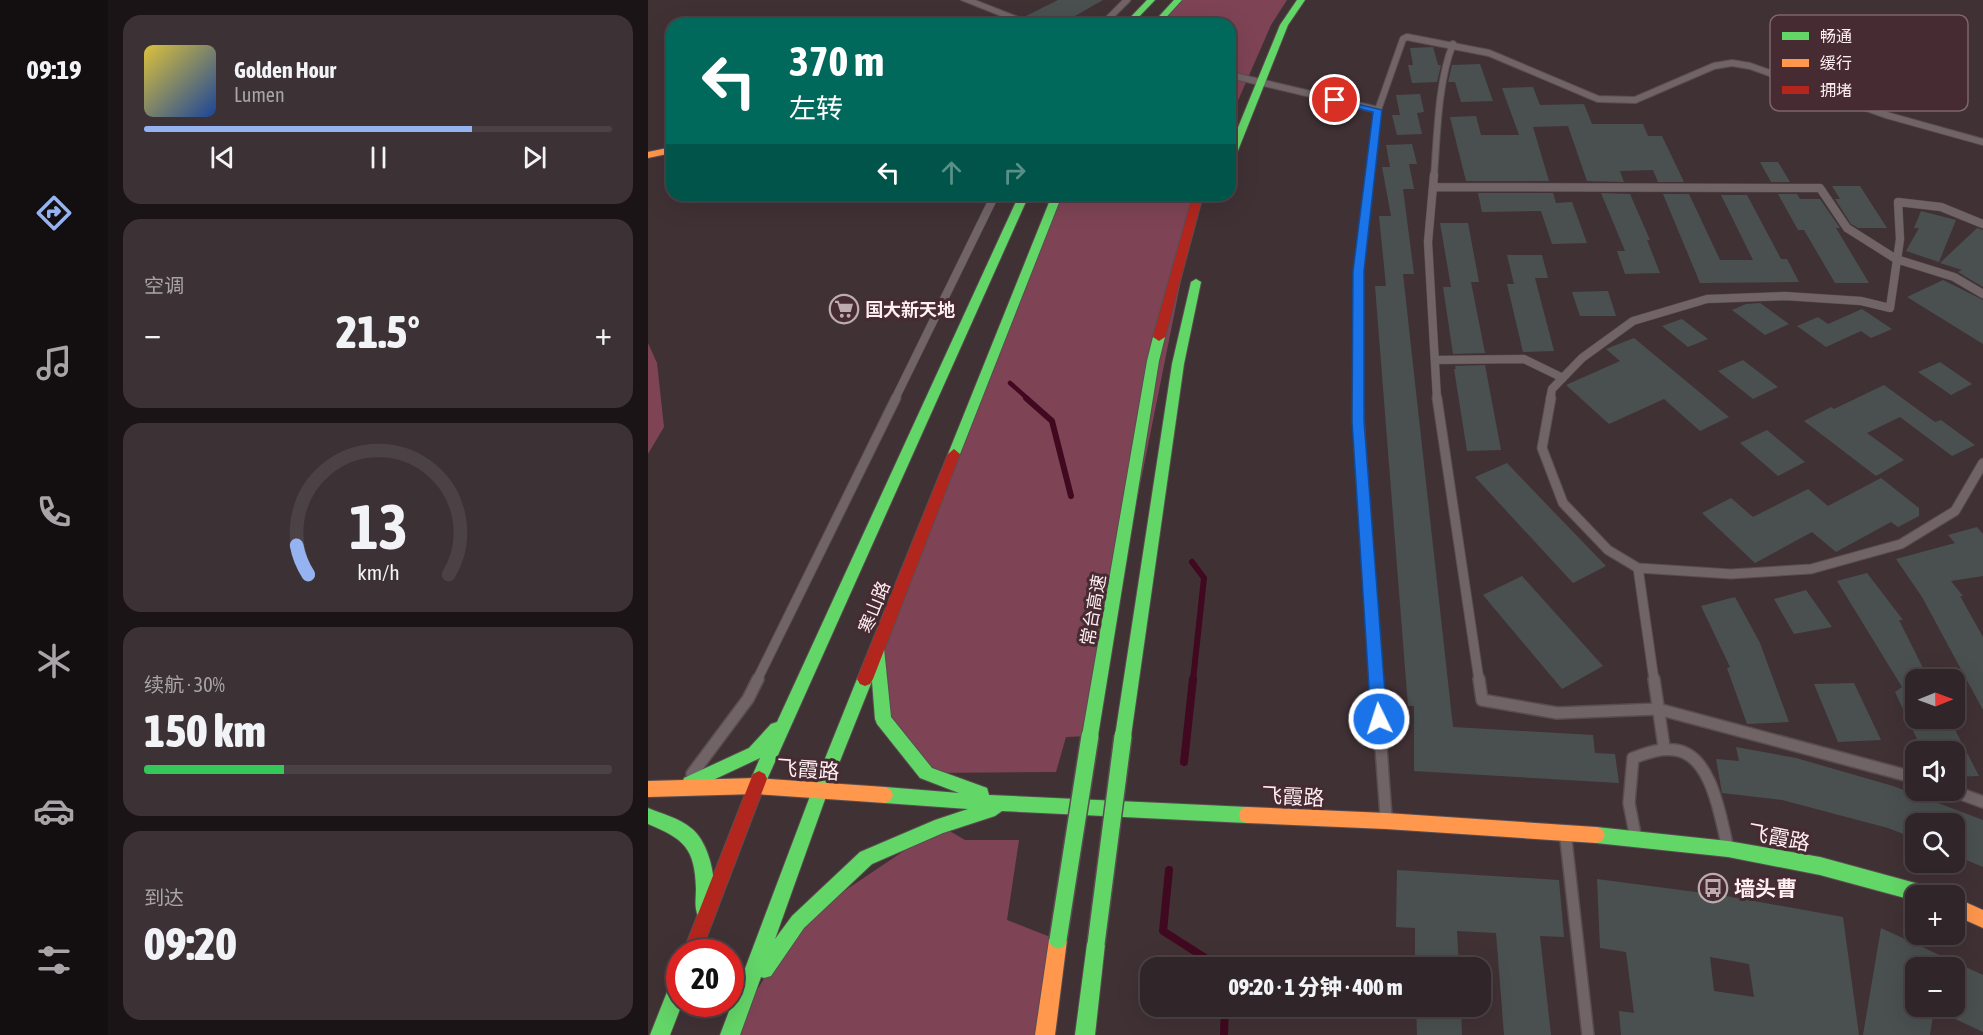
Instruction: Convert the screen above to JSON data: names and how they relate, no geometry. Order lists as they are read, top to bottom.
{
  "streets": {
    "main road": ["寒山路", "常台高速", "飞霞路"]
  },
  "crossings": [
    ["寒山路", "飞霞路"]
  ],
  "places": {
    "supermarket": ["国大新天地"],
    "bus stop": ["墙头曹"]
  },
  "legend": ["畅通", "缓行", "拥堵"],
  "north": "right",
  "page": {
    "tabs": "09:19",
    "turn": ["370 m", "左转"],
    "song": ["Golden Hour", "Lumen"],
    "tile": [
      "空调",
      ["续航 · 30%", "150 km"],
      ["到达", "09:20"]
    ],
    "heat": ["−", "21.5°", "+"],
    "map_buttons": ["+", "−"],
    "limit": "20",
    "trip": "09:20 · 1 分钟 · 400 m",
    "gauge": ["13", "km/h"]
  }
}
